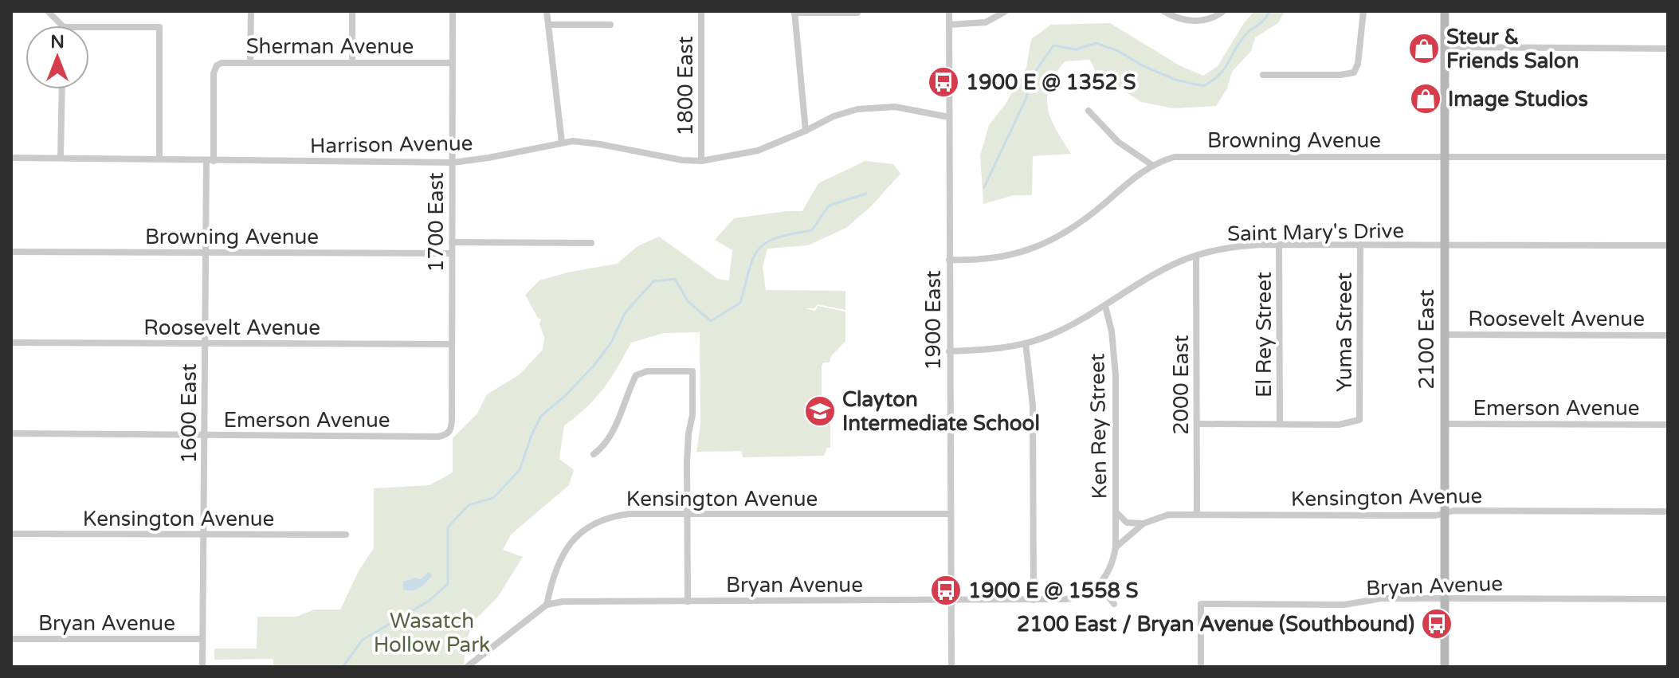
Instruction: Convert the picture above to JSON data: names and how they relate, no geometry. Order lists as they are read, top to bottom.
{
  "streets": {
    "street": [
      "Sherman Avenue",
      "1800 East",
      "Browning Avenue",
      "Harrison Avenue",
      "1700 East",
      "Saint Mary's Drive",
      "Roosevelt Avenue",
      "1900 East",
      "Yuma Street",
      "El Rey Street",
      "2100 East",
      "2000 East",
      "Emerson Avenue",
      "1600 East",
      "Ken Rey Street",
      "Kensington Avenue",
      "Bryan Avenue"
    ]
  },
  "crossings": [
    ["Sherman Avenue", "1700 East"],
    ["Sherman Avenue", "1600 East"],
    ["1800 East", "Harrison Avenue"],
    ["Browning Avenue", "1700 East"],
    ["Browning Avenue", "1900 East"],
    ["Browning Avenue", "2100 East"],
    ["Browning Avenue", "1600 East"],
    ["Harrison Avenue", "1700 East"],
    ["Harrison Avenue", "1900 East"],
    ["Harrison Avenue", "1600 East"],
    ["1700 East", "Roosevelt Avenue"],
    ["1700 East", "Emerson Avenue"],
    ["Saint Mary's Drive", "1900 East"],
    ["Saint Mary's Drive", "Yuma Street"],
    ["Saint Mary's Drive", "El Rey Street"],
    ["Saint Mary's Drive", "2100 East"],
    ["Saint Mary's Drive", "2000 East"],
    ["Saint Mary's Drive", "Ken Rey Street"],
    ["Roosevelt Avenue", "2100 East"],
    ["Roosevelt Avenue", "1600 East"],
    ["1900 East", "Kensington Avenue"],
    ["1900 East", "Bryan Avenue"],
    ["Yuma Street", "El Rey Street"],
    ["2100 East", "Emerson Avenue"],
    ["2100 East", "Kensington Avenue"],
    ["2100 East", "Bryan Avenue"],
    ["2000 East", "Kensington Avenue"],
    ["Emerson Avenue", "1600 East"],
    ["1600 East", "Kensington Avenue"],
    ["1600 East", "Bryan Avenue"],
    ["Ken Rey Street", "Kensington Avenue"],
    ["Kensington Avenue", "Bryan Avenue"]
  ],
  "parks": ["Wasatch Hollow Park"],
  "places": {
    "shop": ["Steur & Friends Salon", "Image Studios"],
    "bus stop": ["1900 E @ 1352 S", "1900 E @ 1558 S", "2100 East / Bryan Avenue (Southbound)"],
    "school or university": ["Clayton Intermediate School"]
  },
  "north": "top"
}
